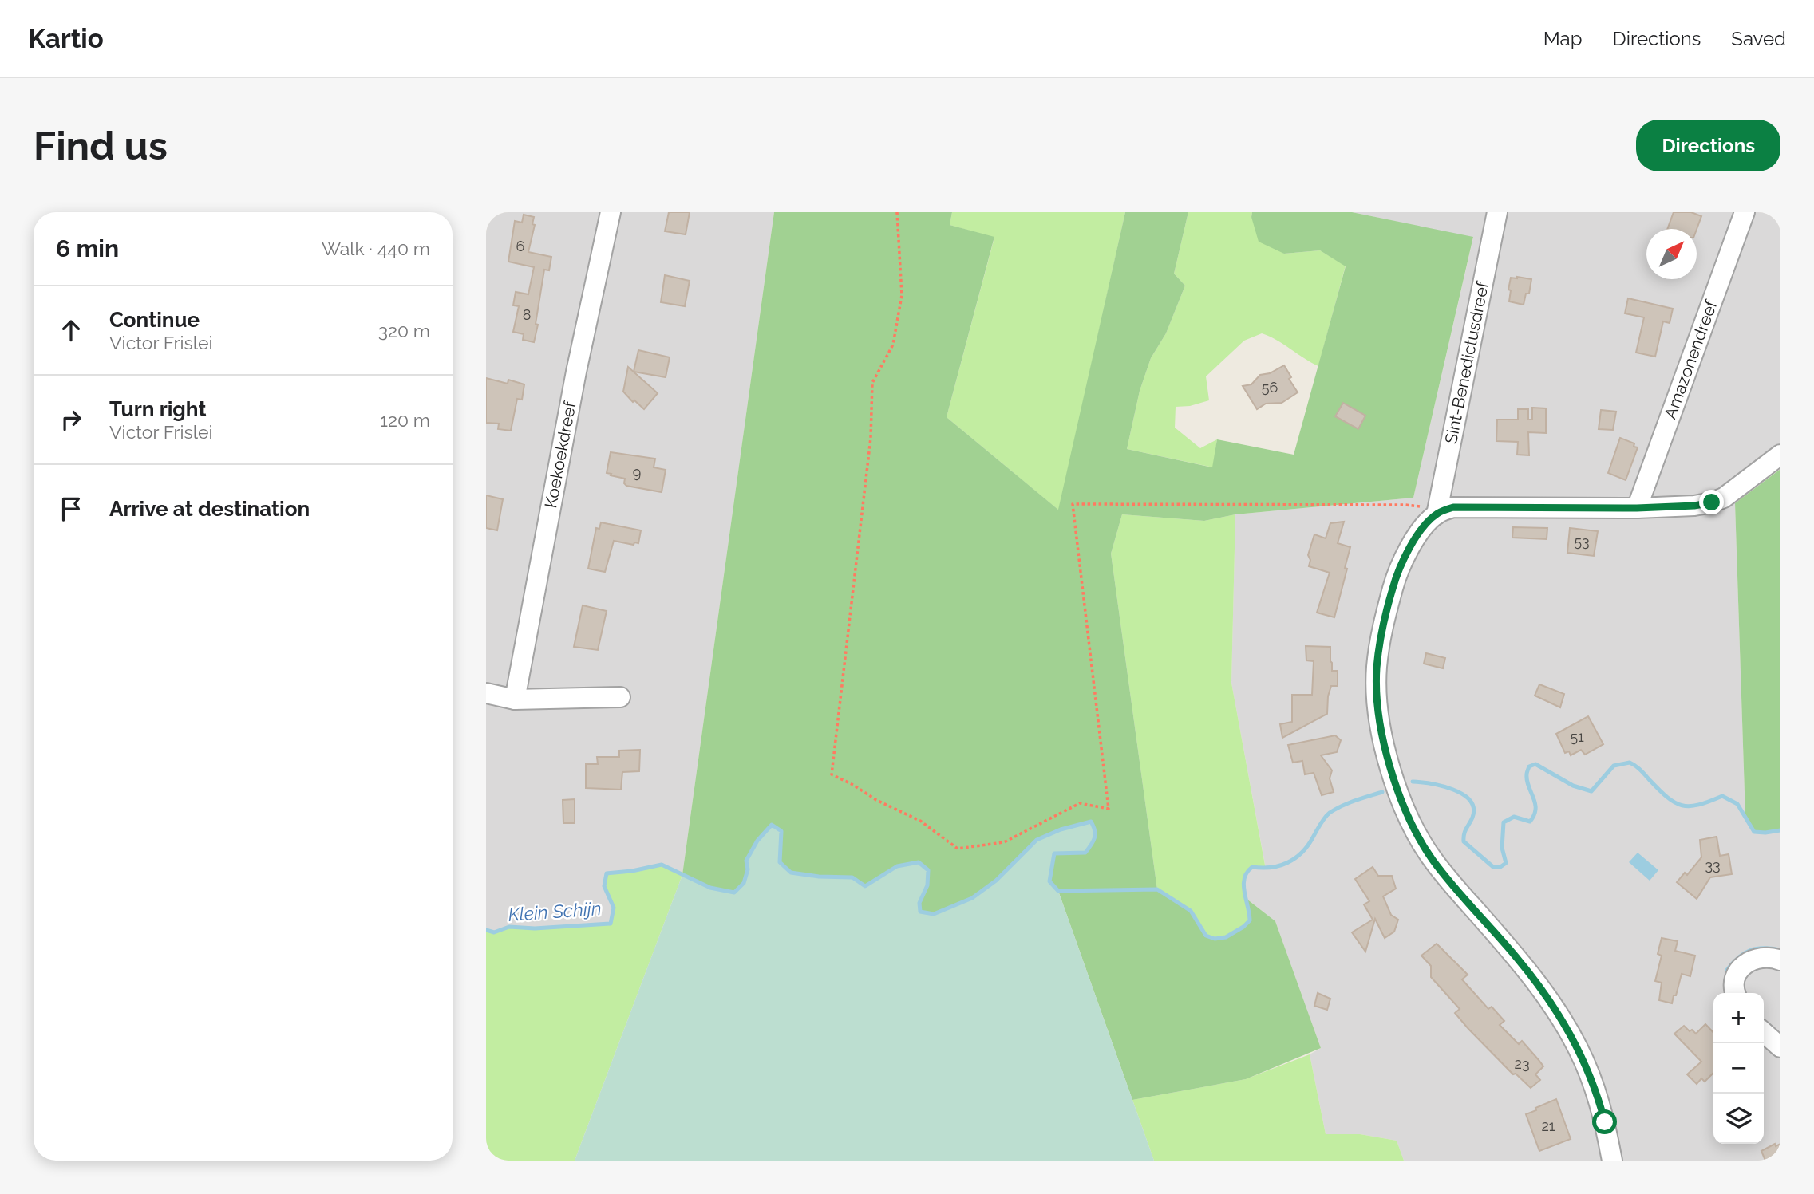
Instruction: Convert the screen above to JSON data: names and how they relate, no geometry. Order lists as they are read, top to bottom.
{
  "streets": {
    "street": ["Amazonendreef", "Sint-Benedictusdreef", "Koekoekdreef"]
  },
  "water": ["Klein Schijn"],
  "house_numbers": [
    "6",
    "8",
    "56",
    "9",
    "53",
    "51",
    "33",
    "23",
    "21"
  ],
  "north": "top right",
  "page": {
    "header": "Kartio",
    "nav": ["Map", "Directions", "Saved"],
    "buttons": "Directions",
    "title": "Find us",
    "heading": ["6 min", "Walk · 440 m"],
    "list": [
      ["Continue", "Victor Frislei", "320 m"],
      ["Turn right", "Victor Frislei", "120 m"],
      "Arrive at destination"
    ],
    "map_buttons": ["+", "−"]
  }
}
